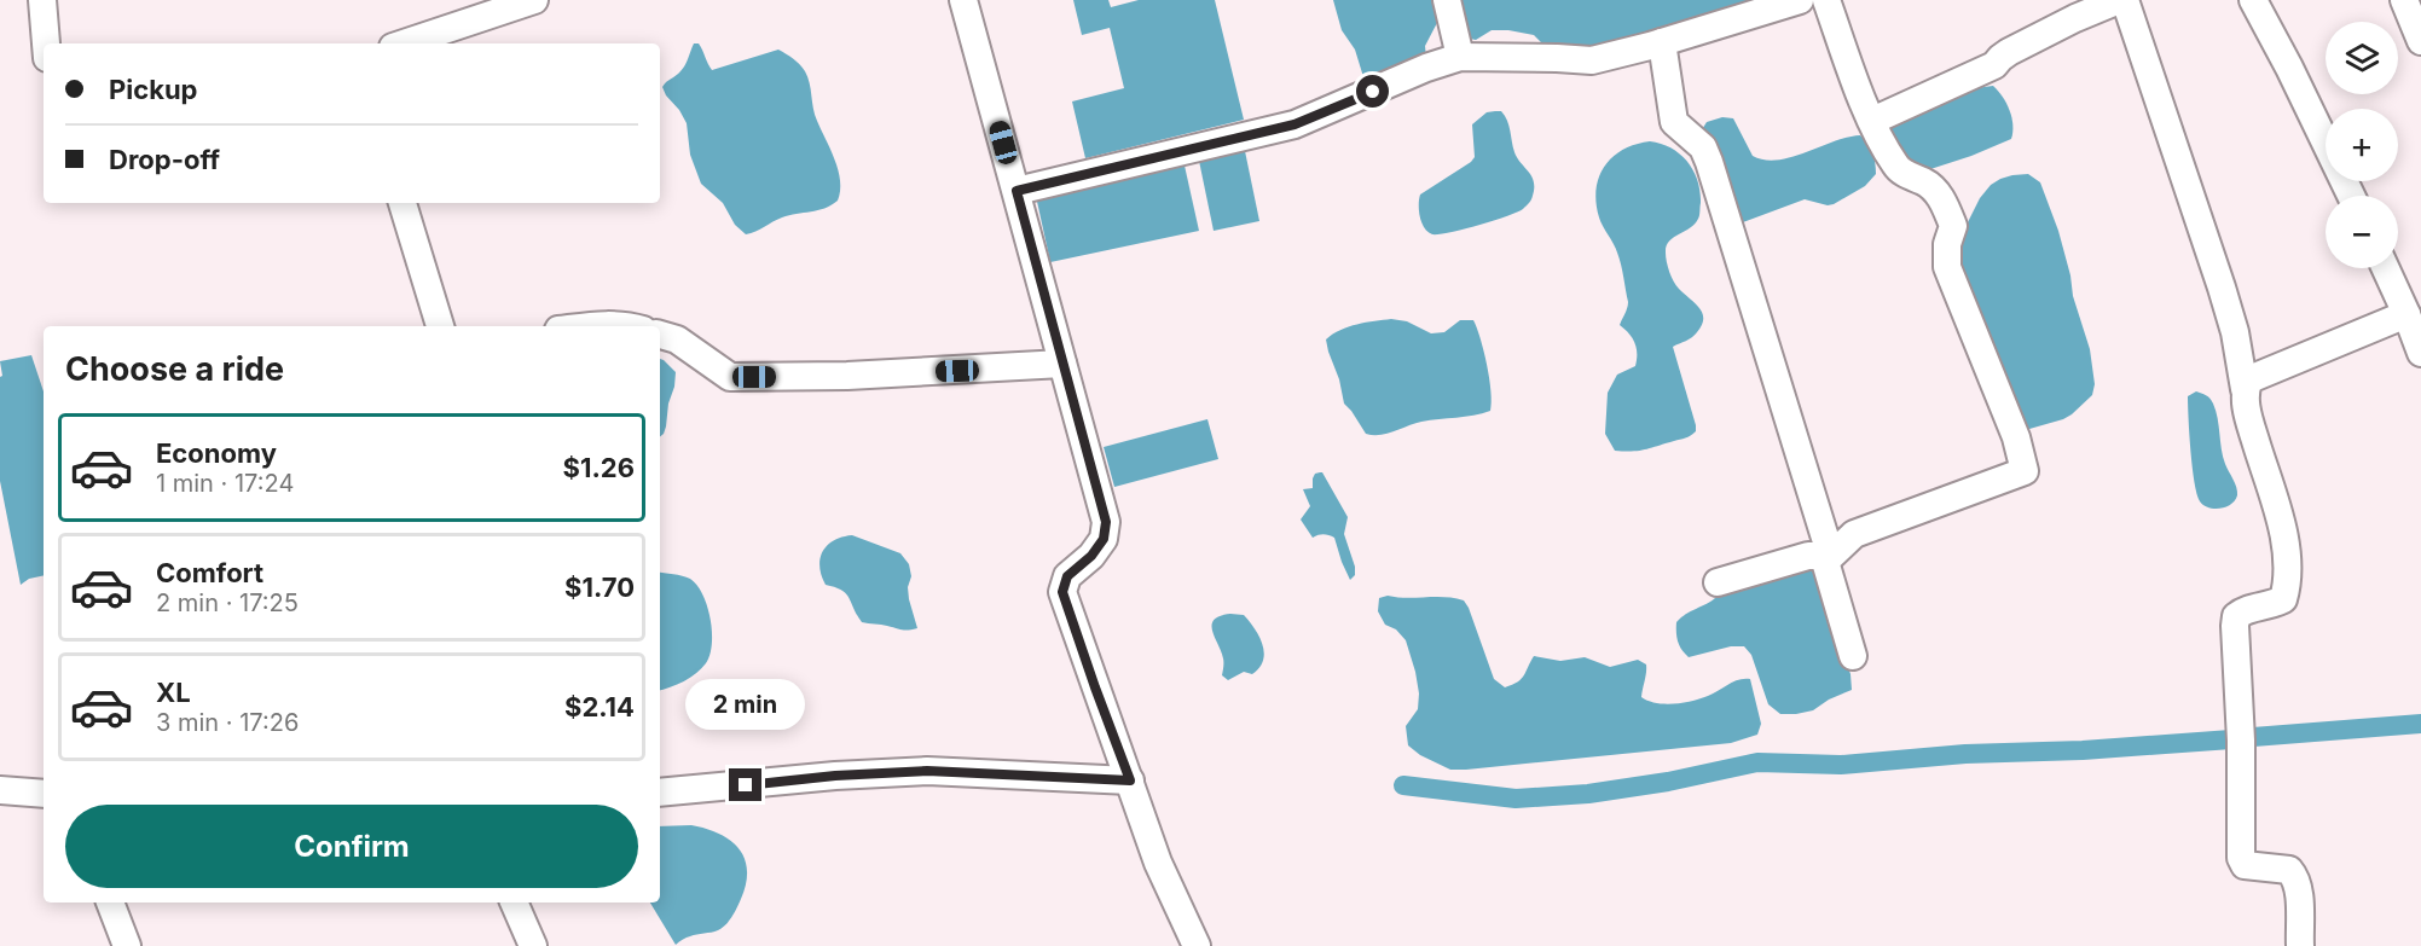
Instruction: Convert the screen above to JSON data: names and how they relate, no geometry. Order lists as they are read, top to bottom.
{
  "page": {
    "map_buttons": ["+", "−"],
    "banner": ["Pickup", "Drop-off"],
    "heading": "Choose a ride",
    "list": [
      {
        "name": "Economy",
        "note": "1 min · 17:24",
        "value": "$1.26"
      },
      {
        "name": "Comfort",
        "note": "2 min · 17:25",
        "value": "$1.70"
      },
      {
        "name": "XL",
        "note": "3 min · 17:26",
        "value": "$2.14"
      }
    ],
    "bubble": "2 min",
    "buttons": "Confirm"
  }
}
